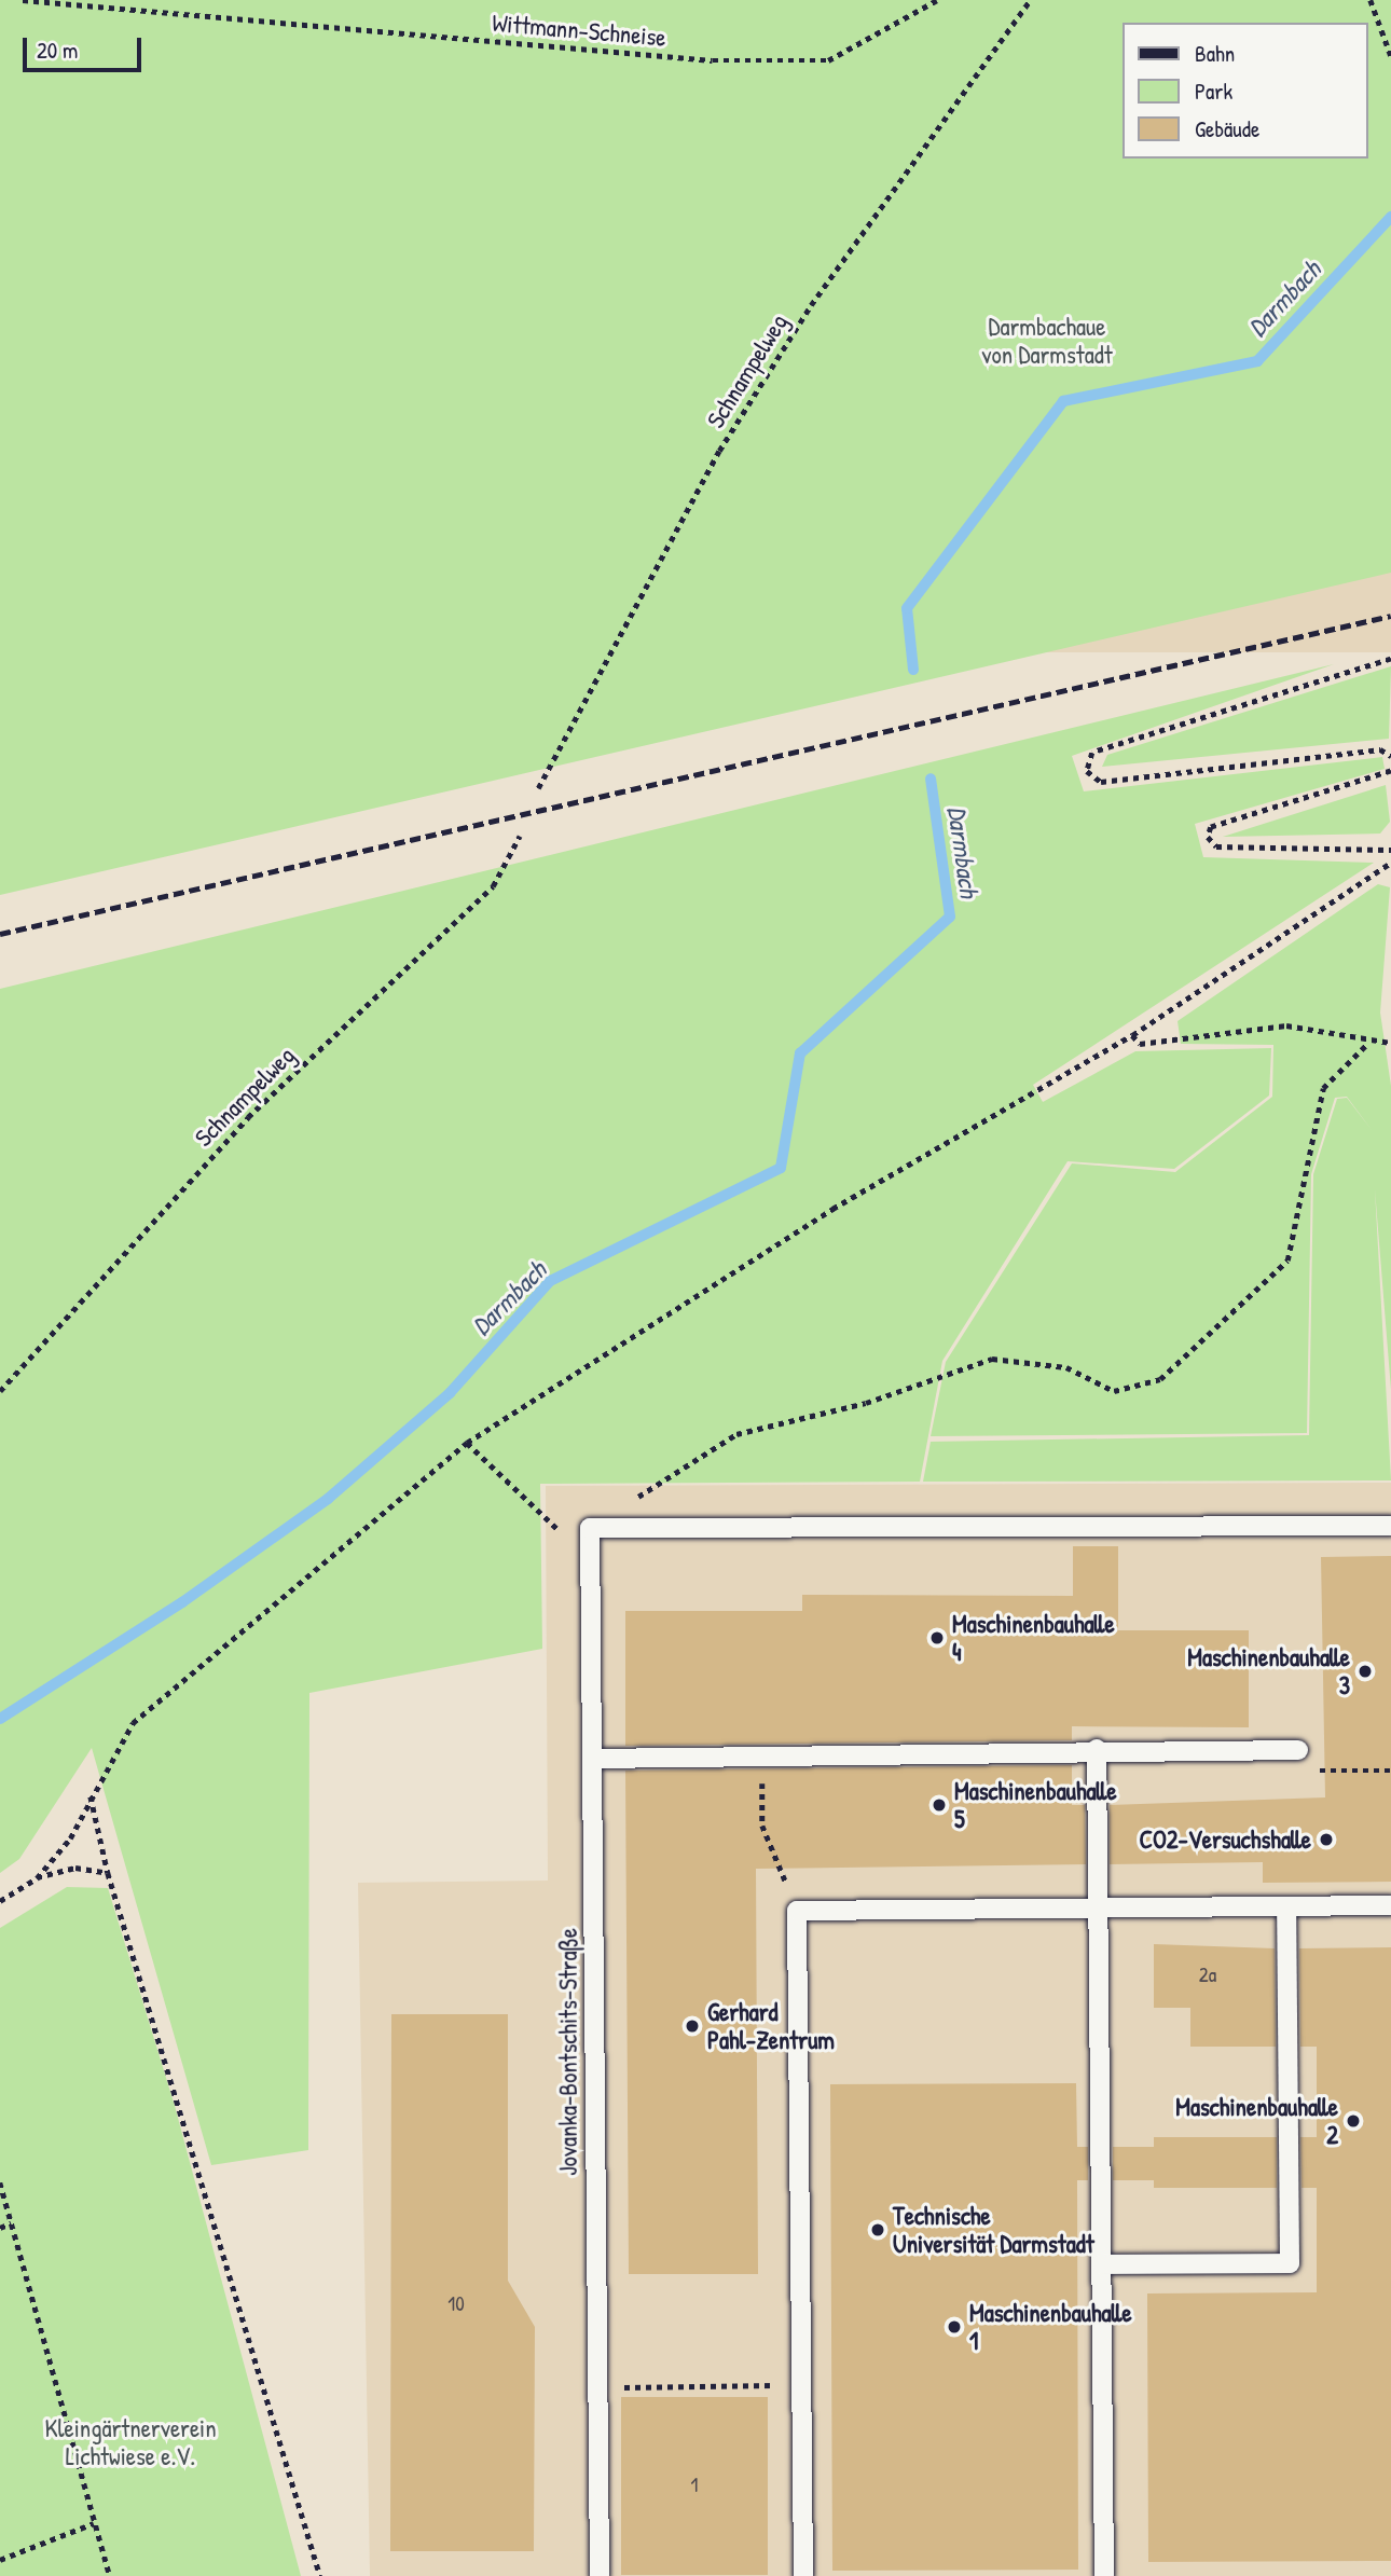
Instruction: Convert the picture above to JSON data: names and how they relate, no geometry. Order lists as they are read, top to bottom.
{
  "streets": {
    "lane": ["Jovanka-Bontschits-Straße"],
    "path": ["Wittmann-Schneise", "Schnampelweg"]
  },
  "water": ["Darmbach"],
  "parks": ["Darmbachaue von Darmstadt", "Kleingärtnerverein Lichtwiese e.V."],
  "places": [
    "Maschinenbauhalle 4",
    "Maschinenbauhalle 3",
    "Maschinenbauhalle 5",
    "CO2-Versuchshalle",
    "Gerhard Pahl-Zentrum",
    "Maschinenbauhalle 2",
    "Technische Universität Darmstadt",
    "Maschinenbauhalle 1"
  ],
  "house_numbers": ["2a", "10", "1"],
  "legend": ["Bahn", "Park", "Gebäude"],
  "scale_bar": "20 m"
}
